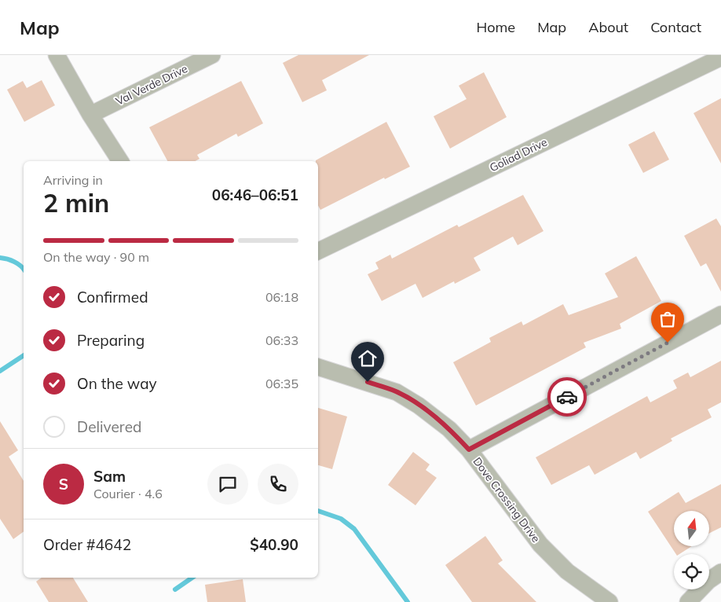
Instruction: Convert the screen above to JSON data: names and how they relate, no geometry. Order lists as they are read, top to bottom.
{
  "streets": {
    "street": ["Val Verde Drive", "Goliad Drive", "Dove Crossing Drive"]
  },
  "north": "top",
  "page": {
    "header": "Map",
    "nav": [
      "Home",
      "Map",
      "About",
      "Contact"
    ],
    "heading": ["2 min", "Arriving in", "06:46–06:51"],
    "panel": [
      "Sam",
      "Courier · 4.6",
      "Order #4642",
      "$40.90"
    ],
    "bar": "On the way · 90 m",
    "list": [
      ["Confirmed", "06:18"],
      ["Preparing", "06:33"],
      ["On the way", "06:35"],
      "Delivered"
    ],
    "round": "S"
  }
}
